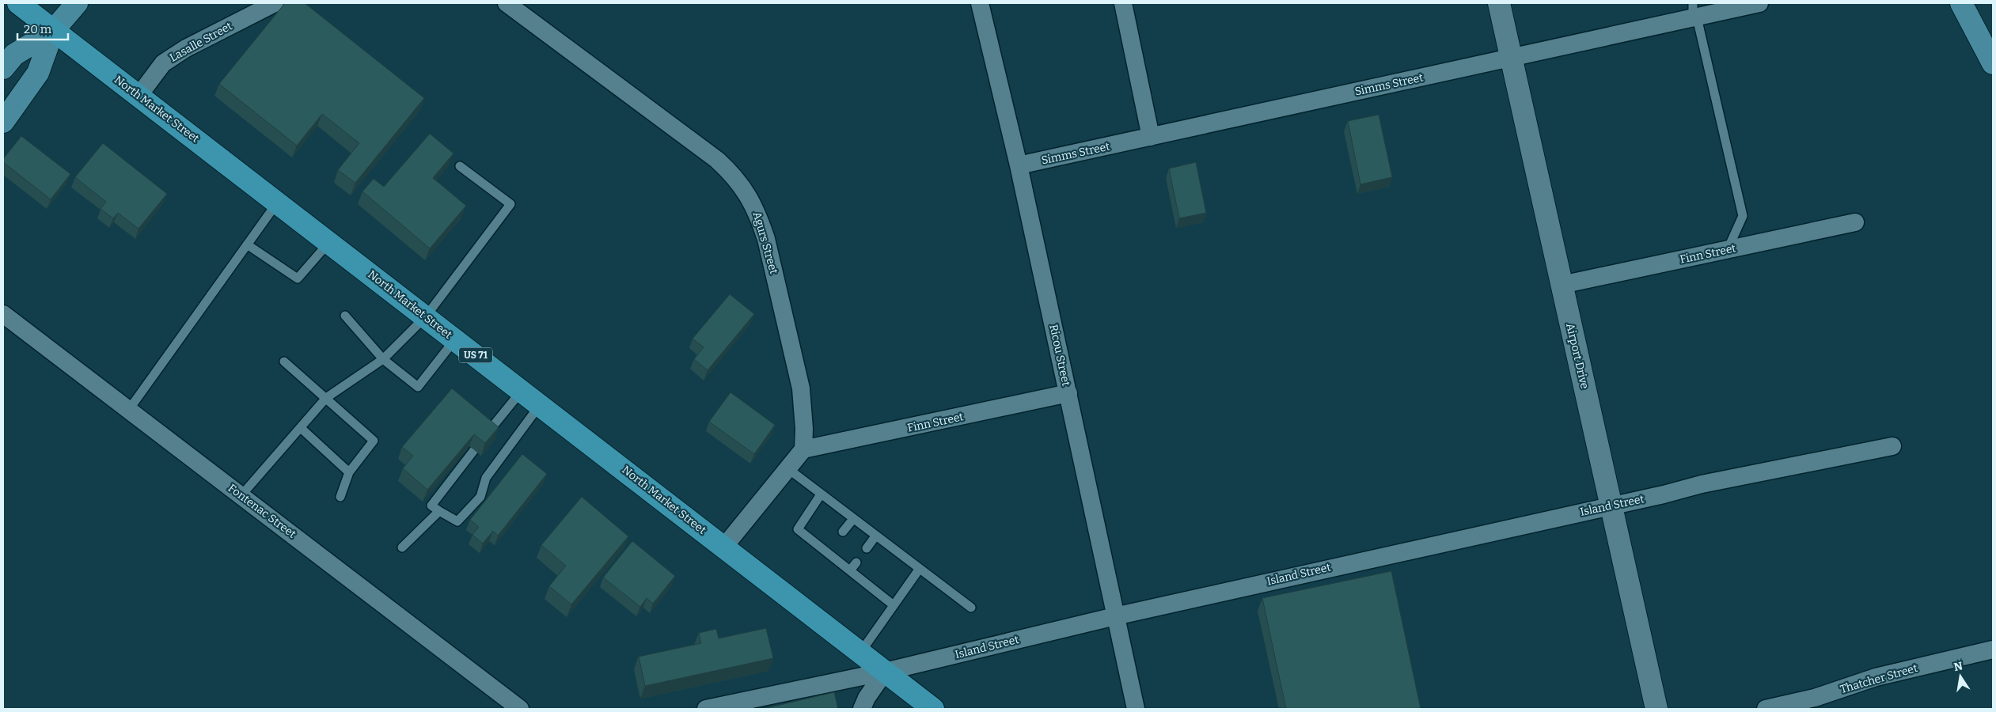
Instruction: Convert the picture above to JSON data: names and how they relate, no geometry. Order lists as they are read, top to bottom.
{
  "streets": {
    "main road": ["North Market Street", "US 71"],
    "street": [
      "Lasalle Street",
      "Simms Street",
      "Agurs Street",
      "Finn Street",
      "Ricou Street",
      "Airport Drive",
      "Island Street",
      "Fontenac Street",
      "Thatcher Street"
    ]
  },
  "crossings": [
    ["Lasalle Street", "North Market Street"],
    ["Simms Street", "Ricou Street"],
    ["Simms Street", "Airport Drive"],
    ["North Market Street", "Island Street"],
    ["Agurs Street", "Finn Street"],
    ["Finn Street", "Ricou Street"],
    ["Finn Street", "Airport Drive"],
    ["Ricou Street", "Island Street"],
    ["Airport Drive", "Island Street"]
  ],
  "scale_bar": "20 m",
  "north": "top"
}
